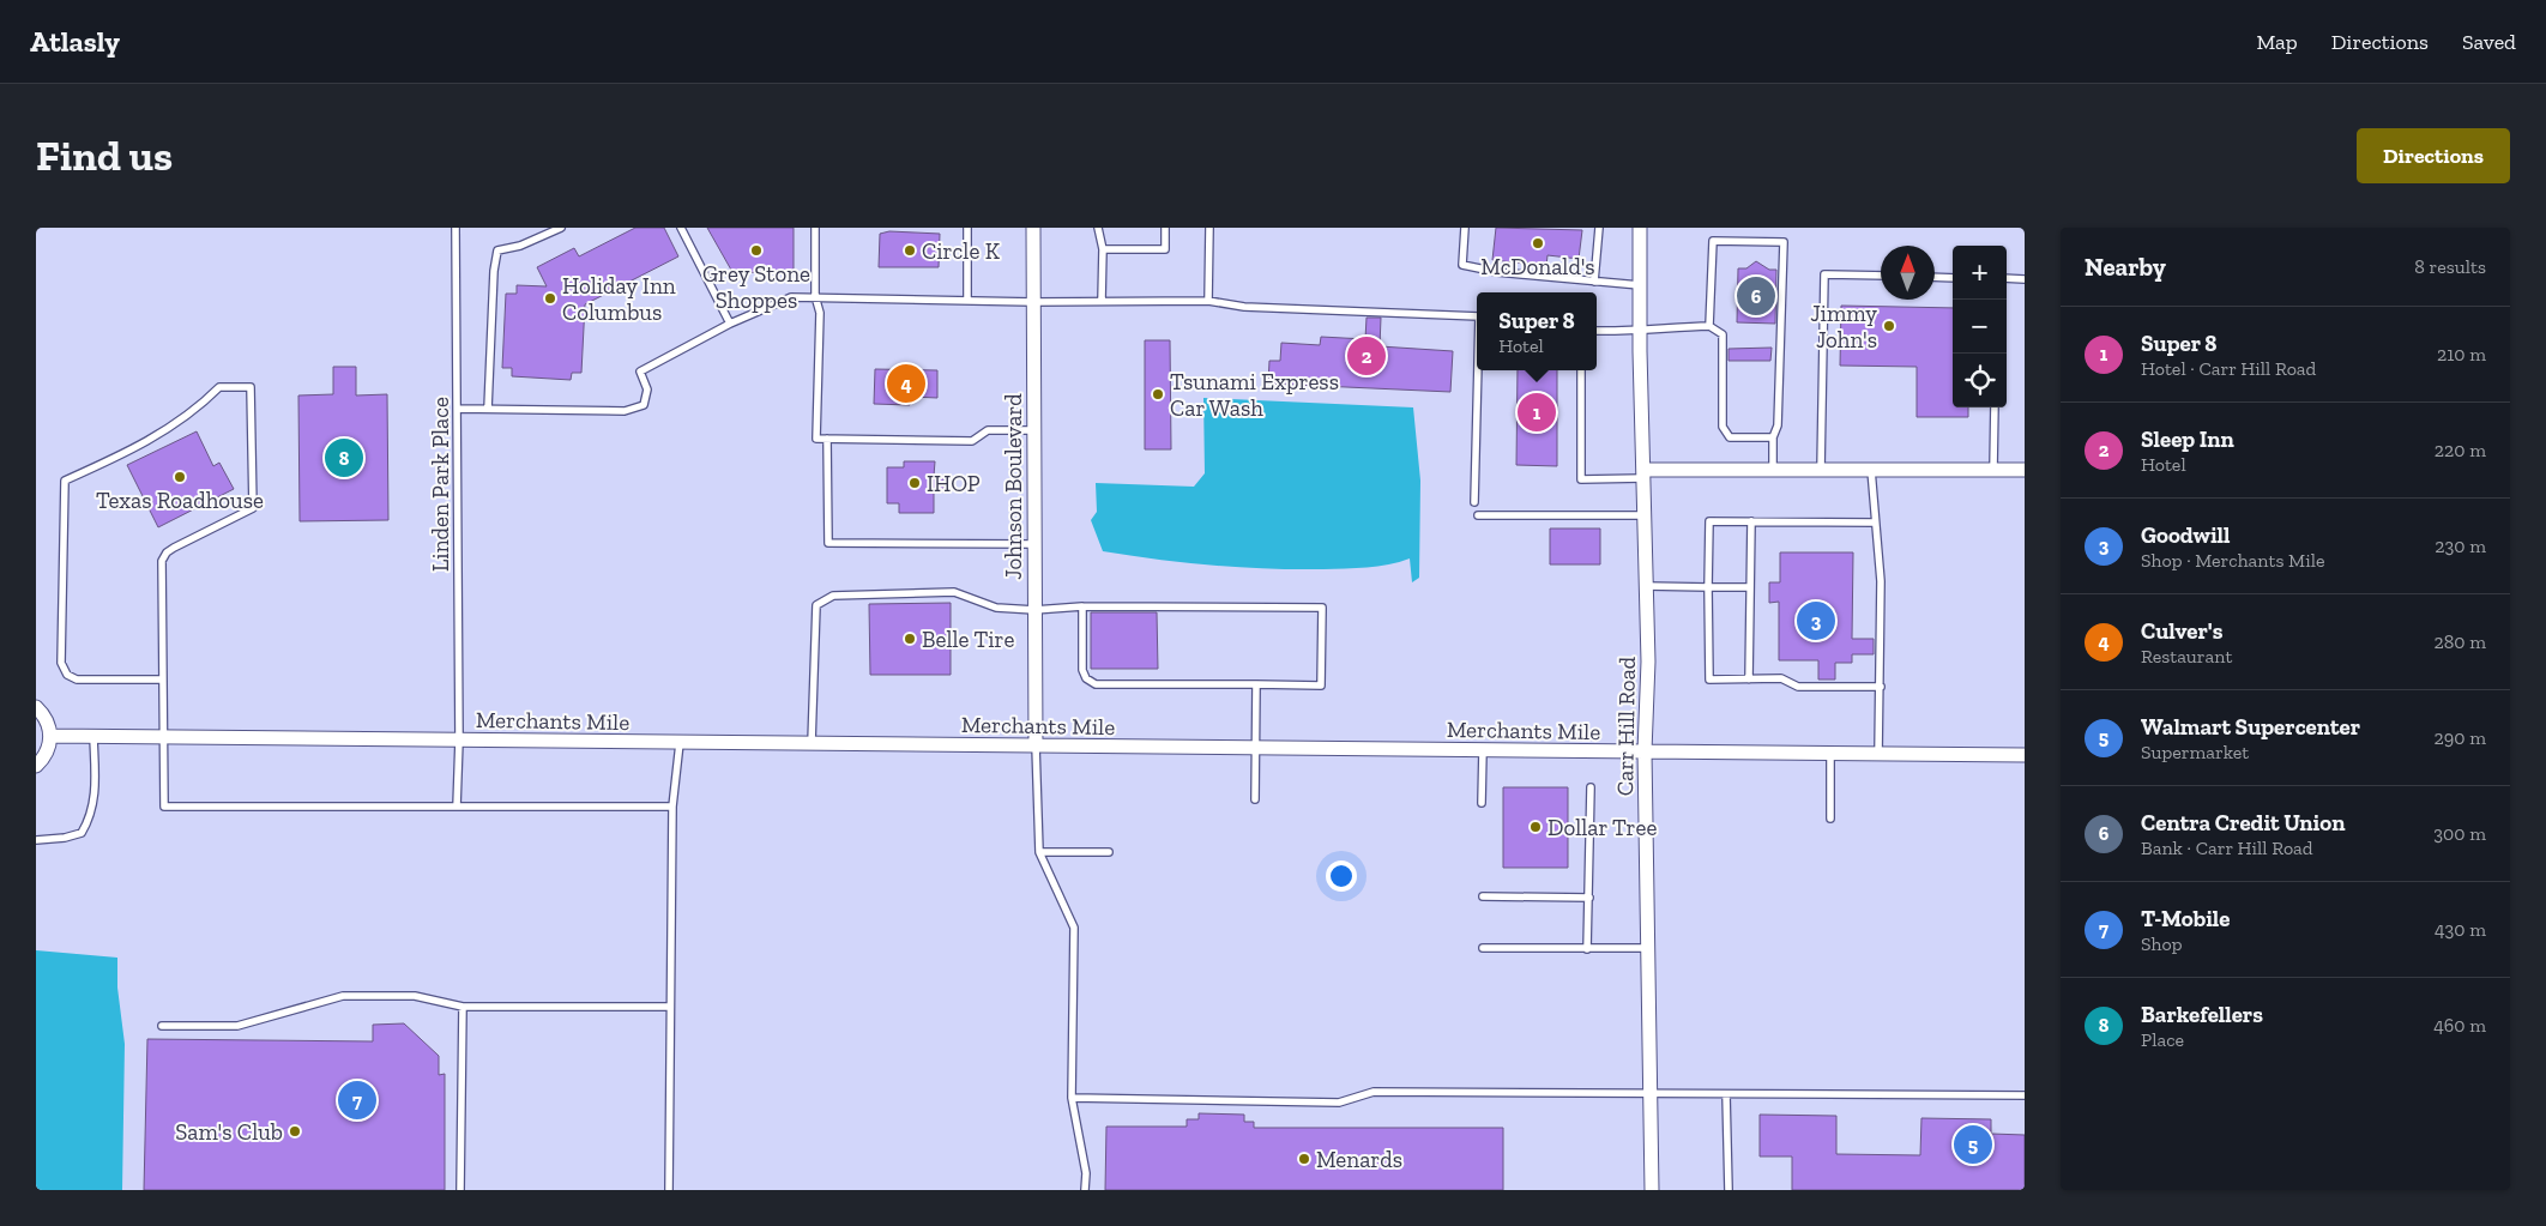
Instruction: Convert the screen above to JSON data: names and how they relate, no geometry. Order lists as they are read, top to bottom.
{
  "streets": {
    "street": ["Johnson Boulevard", "Merchants Mile", "Carr Hill Road"],
    "lane": ["Linden Park Place"]
  },
  "crossings": [
    ["Linden Park Place", "Merchants Mile"],
    ["Johnson Boulevard", "Merchants Mile"],
    ["Merchants Mile", "Carr Hill Road"]
  ],
  "places": [
    "McDonald's",
    "Grey Stone Shoppes",
    "Circle K",
    "Holiday Inn Columbus",
    "Jimmy John's",
    "Tsunami Express Car Wash",
    "Texas Roadhouse",
    "IHOP",
    "Belle Tire",
    "Dollar Tree",
    "Sam's Club",
    "Menards"
  ],
  "north": "top",
  "page": {
    "header": "Atlasly",
    "nav": ["Map", "Directions", "Saved"],
    "buttons": "Directions",
    "title": "Find us",
    "heading": ["Nearby", "8 results"],
    "map_buttons": ["+", "−"],
    "pins": [
      "6",
      "2",
      "4",
      "1",
      "8",
      "3",
      "7",
      "5"
    ],
    "popup": ["Super 8", "Hotel"],
    "list": [
      {
        "mark": "1",
        "name": "Super 8",
        "note": "Hotel · Carr Hill Road",
        "value": "210 m"
      },
      {
        "mark": "2",
        "name": "Sleep Inn",
        "note": "Hotel",
        "value": "220 m"
      },
      {
        "mark": "3",
        "name": "Goodwill",
        "note": "Shop · Merchants Mile",
        "value": "230 m"
      },
      {
        "mark": "4",
        "name": "Culver's",
        "note": "Restaurant",
        "value": "280 m"
      },
      {
        "mark": "5",
        "name": "Walmart Supercenter",
        "note": "Supermarket",
        "value": "290 m"
      },
      {
        "mark": "6",
        "name": "Centra Credit Union",
        "note": "Bank · Carr Hill Road",
        "value": "300 m"
      },
      {
        "mark": "7",
        "name": "T-Mobile",
        "note": "Shop",
        "value": "430 m"
      },
      {
        "mark": "8",
        "name": "Barkefellers",
        "note": "Place",
        "value": "460 m"
      }
    ]
  }
}
